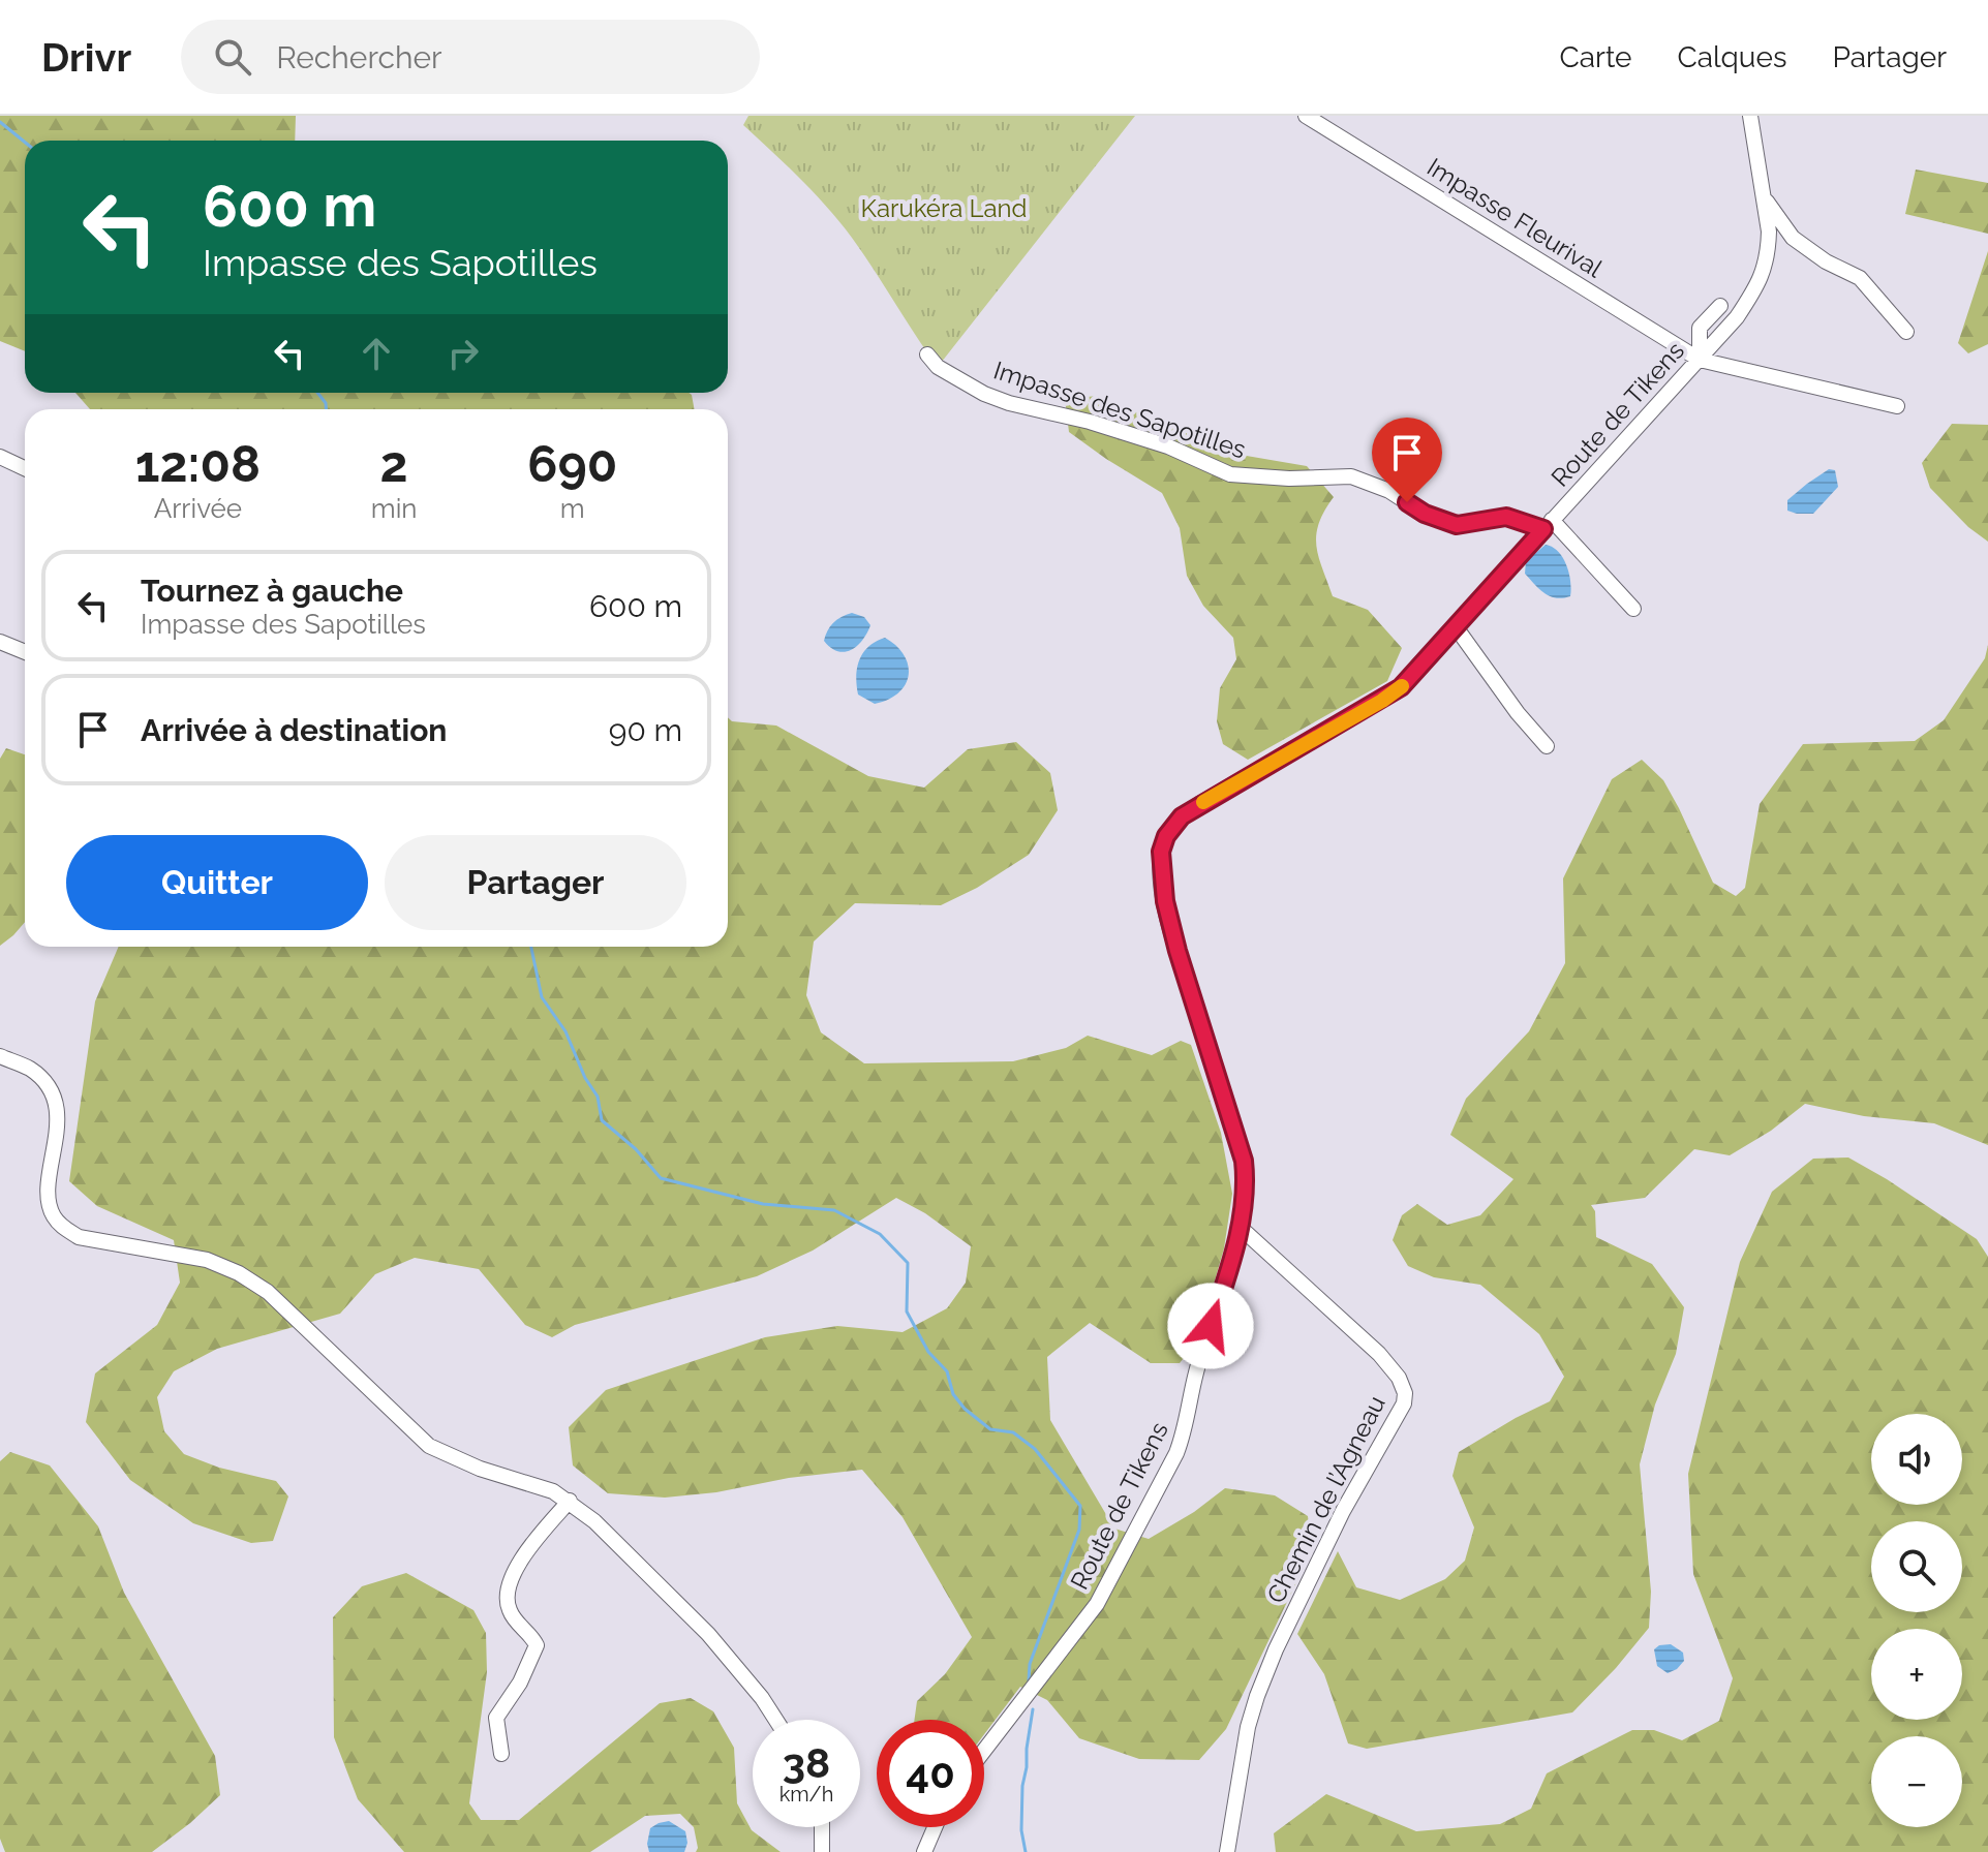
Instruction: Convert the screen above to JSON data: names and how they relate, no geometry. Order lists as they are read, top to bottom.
{
  "streets": {
    "street": [
      "Impasse Fleurival",
      "Impasse des Sapotilles",
      "Route de Tikens",
      "Chemin de l’Agneau"
    ]
  },
  "crossings": [
    ["Impasse Fleurival", "Route de Tikens"],
    ["Impasse des Sapotilles", "Route de Tikens"],
    ["Route de Tikens", "Chemin de l’Agneau"]
  ],
  "parks": ["Karukéra Land"],
  "page": {
    "header": "Drivr",
    "search": "Rechercher",
    "nav": ["Carte", "Calques", "Partager"],
    "turn": ["600 m", "Impasse des Sapotilles"],
    "eta": [
      "12:08",
      "Arrivée",
      "2",
      "min",
      "690",
      "m"
    ],
    "list": [
      {
        "name": "Tournez à gauche",
        "note": "Impasse des Sapotilles",
        "value": "600 m"
      },
      {
        "name": "Arrivée à destination",
        "value": "90 m"
      }
    ],
    "buttons": ["Quitter", "Partager"],
    "map_buttons": ["+", "−"],
    "speed": "38 km/h",
    "limit": "40"
  }
}
